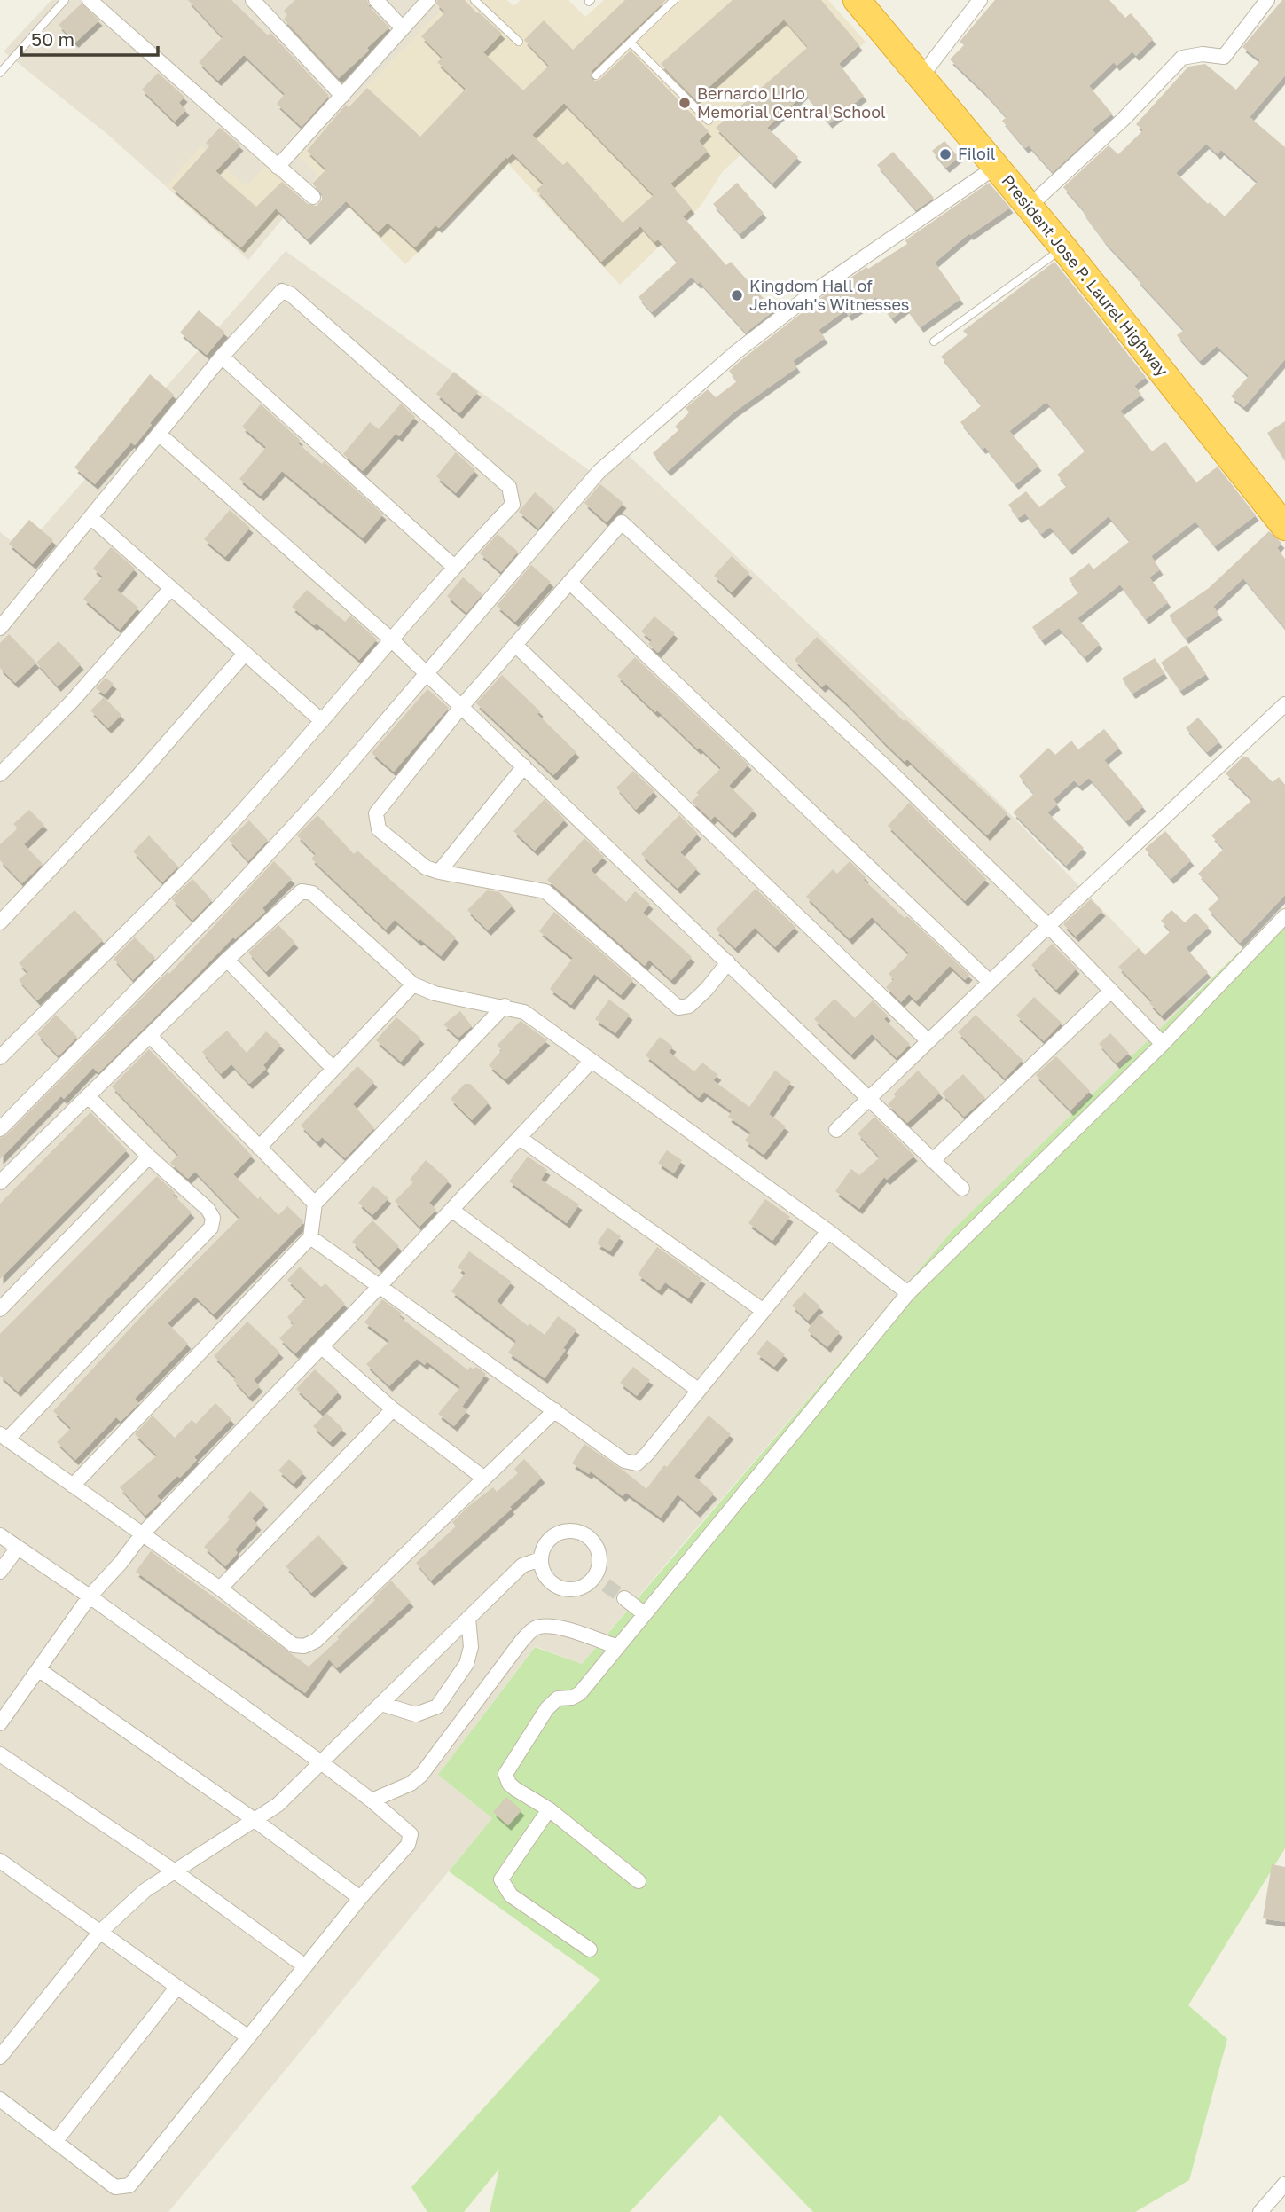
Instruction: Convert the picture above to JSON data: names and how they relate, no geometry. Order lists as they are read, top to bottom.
{
  "streets": {
    "highway": ["President Jose P. Laurel Highway"]
  },
  "places": ["Bernardo Lirio Memorial Central School", "Filoil", "Kingdom Hall of Jehovah's Witnesses"],
  "scale_bar": "50 m"
}
